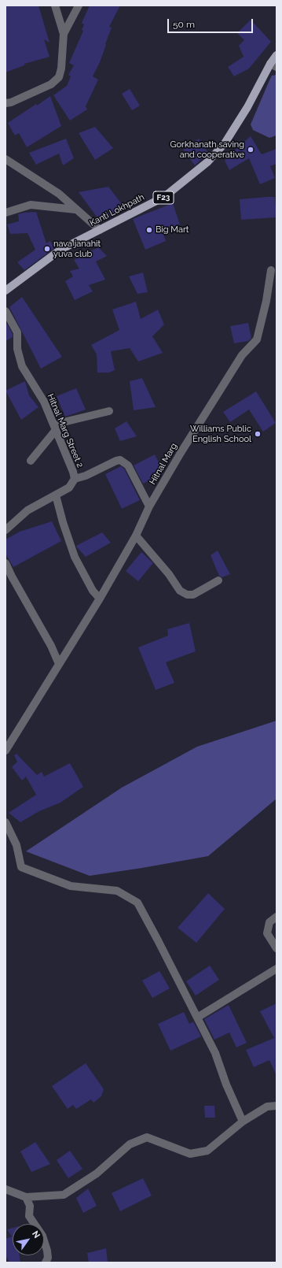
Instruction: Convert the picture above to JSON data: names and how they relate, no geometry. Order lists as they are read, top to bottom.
{
  "streets": {
    "main road": ["F23", "Kanti Lokhpath"],
    "street": ["Hitnal Marg Street 2", "Hitnal Marg"]
  },
  "places": [
    "Gorkhanath saving and cooperative",
    "Big Mart",
    "nava janahit yuva club",
    "Williams Public English School"
  ],
  "scale_bar": "50 m",
  "north": "top right"
}
